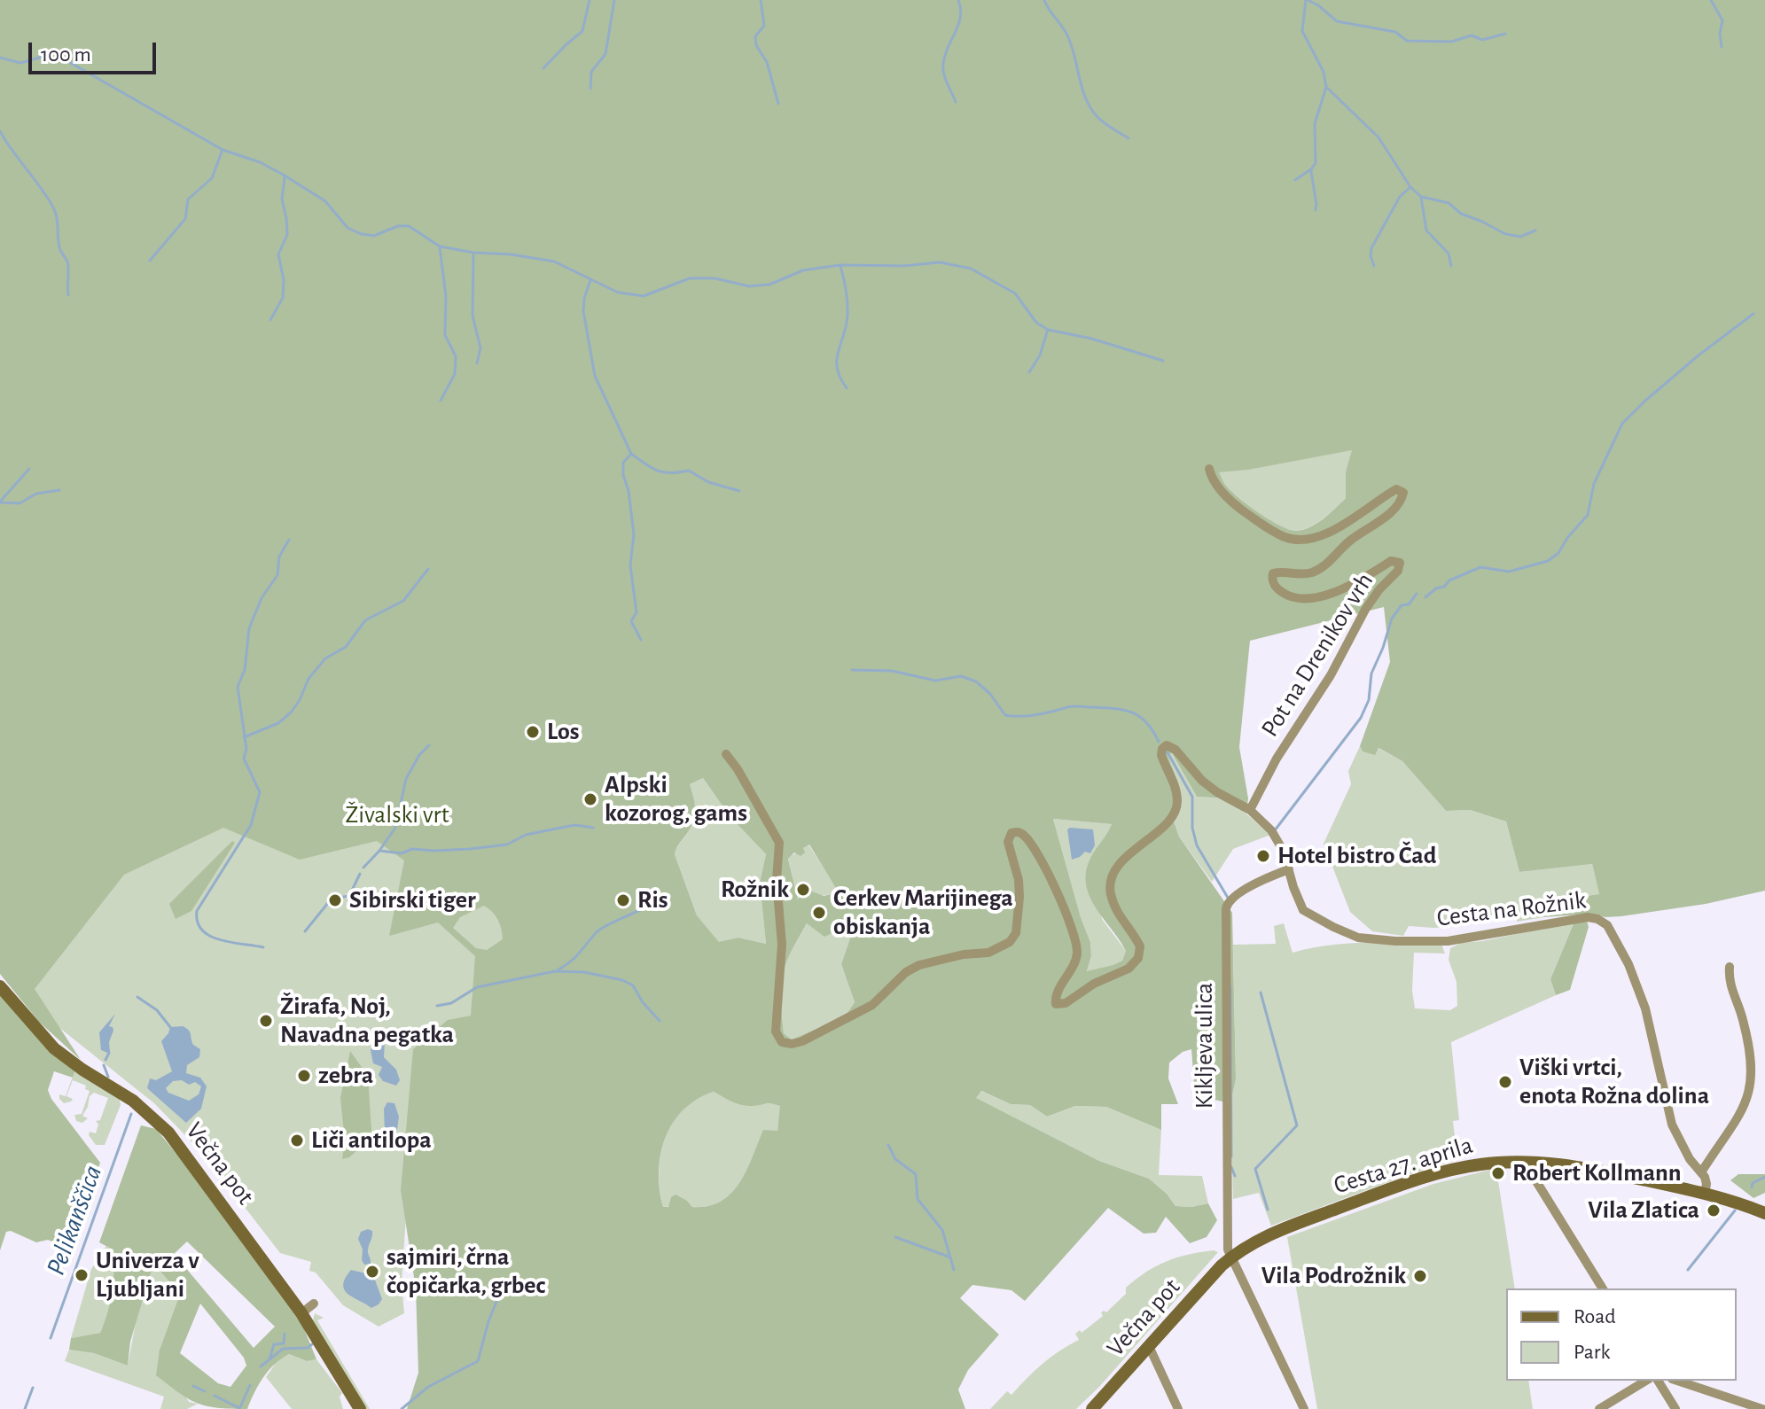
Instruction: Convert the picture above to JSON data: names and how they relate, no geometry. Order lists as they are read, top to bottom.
{
  "streets": {
    "main road": ["Večna pot", "Cesta 27. aprila"],
    "street": ["Pot na Drenikov vrh", "Cesta na Rožnik", "Kikljeva ulica"]
  },
  "crossings": [
    ["Pot na Drenikov vrh", "Cesta na Rožnik"],
    ["Cesta na Rožnik", "Kikljeva ulica"],
    ["Cesta na Rožnik", "Cesta 27. aprila"],
    ["Kikljeva ulica", "Večna pot"],
    ["Kikljeva ulica", "Cesta 27. aprila"],
    ["Večna pot", "Cesta 27. aprila"]
  ],
  "water": ["Pelikanščica"],
  "parks": ["Živalski vrt"],
  "places": [
    "Los",
    "Alpski kozorog, gams",
    "Hotel bistro Čad",
    "Rožnik",
    "Sibirski tiger",
    "Ris",
    "Cerkev Marijinega obiskanja",
    "Žirafa, Noj, Navadna pegatka",
    "zebra",
    "Viški vrtci, enota Rožna dolina",
    "Liči antilopa",
    "Robert Kollmann",
    "Vila Zlatica",
    "sajmiri, črna čopičarka, grbec",
    "Univerza v Ljubljani",
    "Vila Podrožnik"
  ],
  "legend": ["Road", "Park"],
  "scale_bar": "100 m"
}
